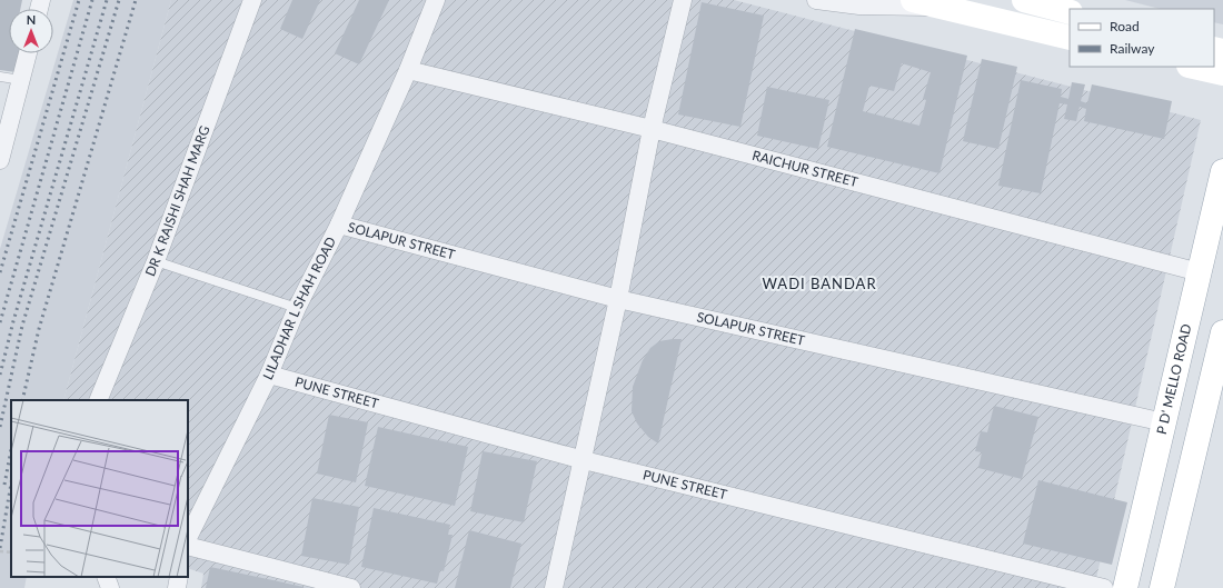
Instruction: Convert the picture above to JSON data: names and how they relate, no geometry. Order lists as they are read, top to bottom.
{
  "streets": {
    "main road": ["P D' MELLO ROAD"],
    "street": [
      "RAICHUR STREET",
      "DR K RAISHI SHAH MARG",
      "SOLAPUR STREET",
      "LILADHAR L SHAH ROAD",
      "PUNE STREET"
    ]
  },
  "crossings": [
    ["RAICHUR STREET", "LILADHAR L SHAH ROAD"],
    ["RAICHUR STREET", "P D' MELLO ROAD"],
    ["SOLAPUR STREET", "LILADHAR L SHAH ROAD"],
    ["SOLAPUR STREET", "P D' MELLO ROAD"],
    ["LILADHAR L SHAH ROAD", "PUNE STREET"]
  ],
  "districts": ["WADI BANDAR"],
  "legend": ["Road", "Railway"],
  "north": "top"
}
